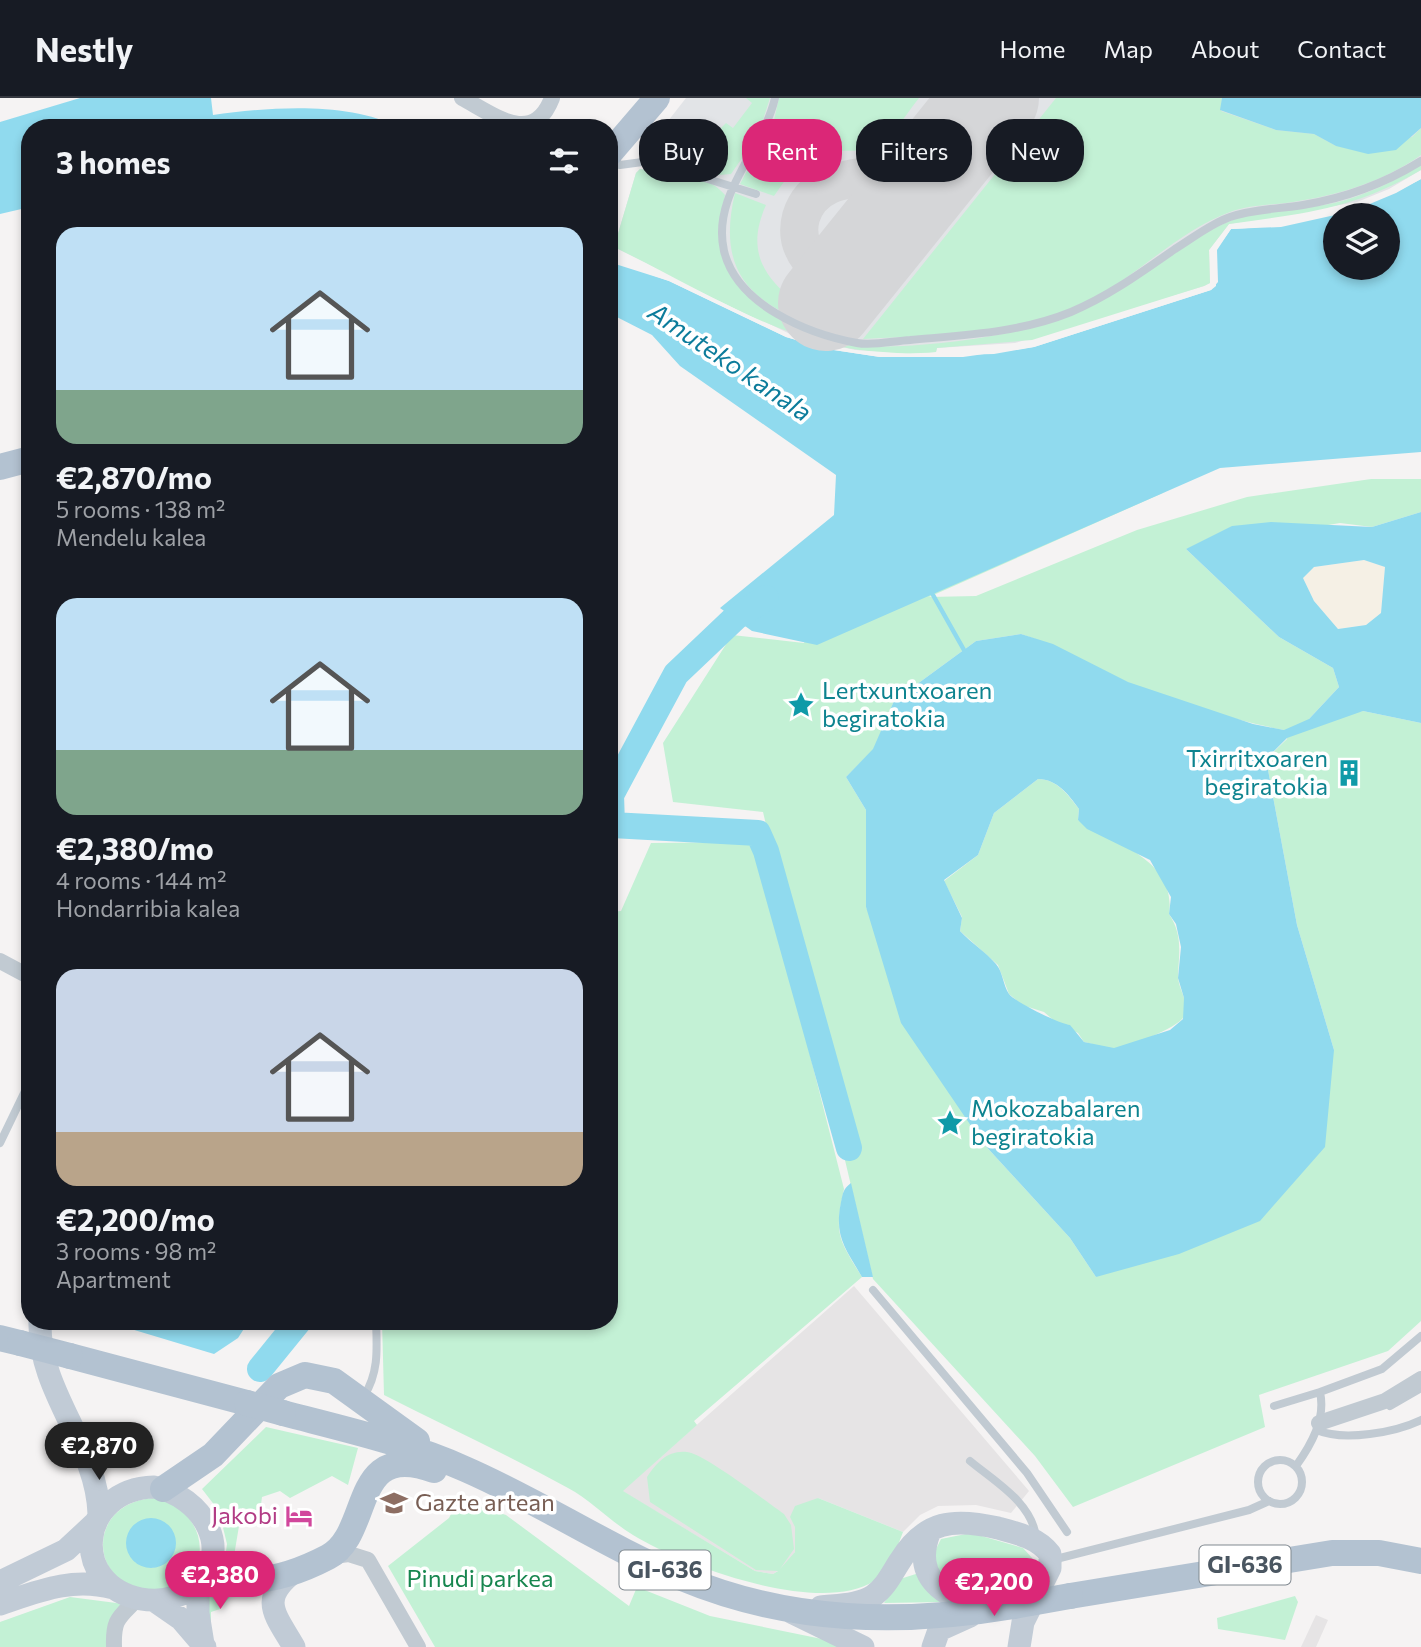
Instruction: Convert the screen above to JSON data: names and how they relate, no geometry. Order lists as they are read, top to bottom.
{
  "streets": {
    "main road": ["GI-636"]
  },
  "water": ["Amuteko kanala"],
  "parks": ["Pinudi parkea"],
  "places": {
    "place": ["Lertxuntxoaren begiratokia", "Mokozabalaren begiratokia"],
    "building": ["Txirritxoaren begiratokia"],
    "school or university": ["Gazte artean"],
    "hotel": ["Jakobi"]
  },
  "page": {
    "header": "Nestly",
    "nav": [
      "Home",
      "Map",
      "About",
      "Contact"
    ],
    "chip": [
      "Buy",
      "Rent",
      "Filters",
      "New"
    ],
    "heading": "3 homes",
    "list": [
      {
        "name": "€2,870/mo",
        "note": "5 rooms · 138 m² · Mendelu kalea"
      },
      {
        "name": "€2,380/mo",
        "note": "4 rooms · 144 m² · Hondarribia kalea"
      },
      {
        "name": "€2,200/mo",
        "note": "3 rooms · 98 m² · Apartment"
      }
    ],
    "price": ["€2,870", "€2,380", "€2,200"]
  }
}
